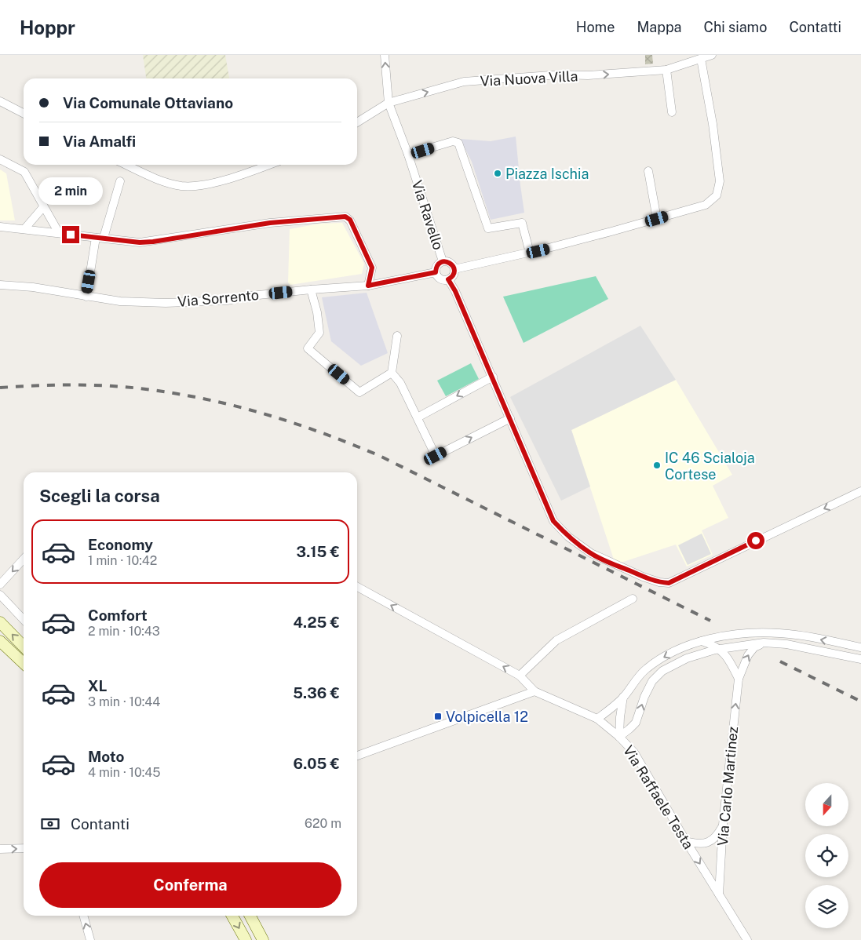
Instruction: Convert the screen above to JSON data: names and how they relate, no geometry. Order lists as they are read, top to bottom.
{
  "streets": {
    "street": [
      "Via Nuova Villa",
      "Via Ravello",
      "Via Sorrento",
      "Via Carlo Martinez",
      "Via Raffaele Testa"
    ]
  },
  "crossings": [
    ["Via Nuova Villa", "Via Ravello"],
    ["Via Ravello", "Via Sorrento"],
    ["Via Carlo Martinez", "Via Raffaele Testa"]
  ],
  "one_way": ["Via Nuova Villa", "Via Carlo Martinez"],
  "places": {
    "other": ["Piazza Ischia", "IC 46 Scialoja Cortese"],
    "transit": ["Volpicella 12"]
  },
  "north": "bottom",
  "page": {
    "header": "Hoppr",
    "nav": [
      "Home",
      "Mappa",
      "Chi siamo",
      "Contatti"
    ],
    "banner": ["Via Comunale Ottaviano", "Via Amalfi"],
    "bubble": "2 min",
    "heading": "Scegli la corsa",
    "list": [
      {
        "name": "Economy",
        "note": "1 min · 10:42",
        "value": "3.15 €"
      },
      {
        "name": "Comfort",
        "note": "2 min · 10:43",
        "value": "4.25 €"
      },
      {
        "name": "XL",
        "note": "3 min · 10:44",
        "value": "5.36 €"
      },
      {
        "name": "Moto",
        "note": "4 min · 10:45",
        "value": "6.05 €"
      }
    ],
    "pay": ["Contanti", "620 m"],
    "buttons": "Conferma"
  }
}
